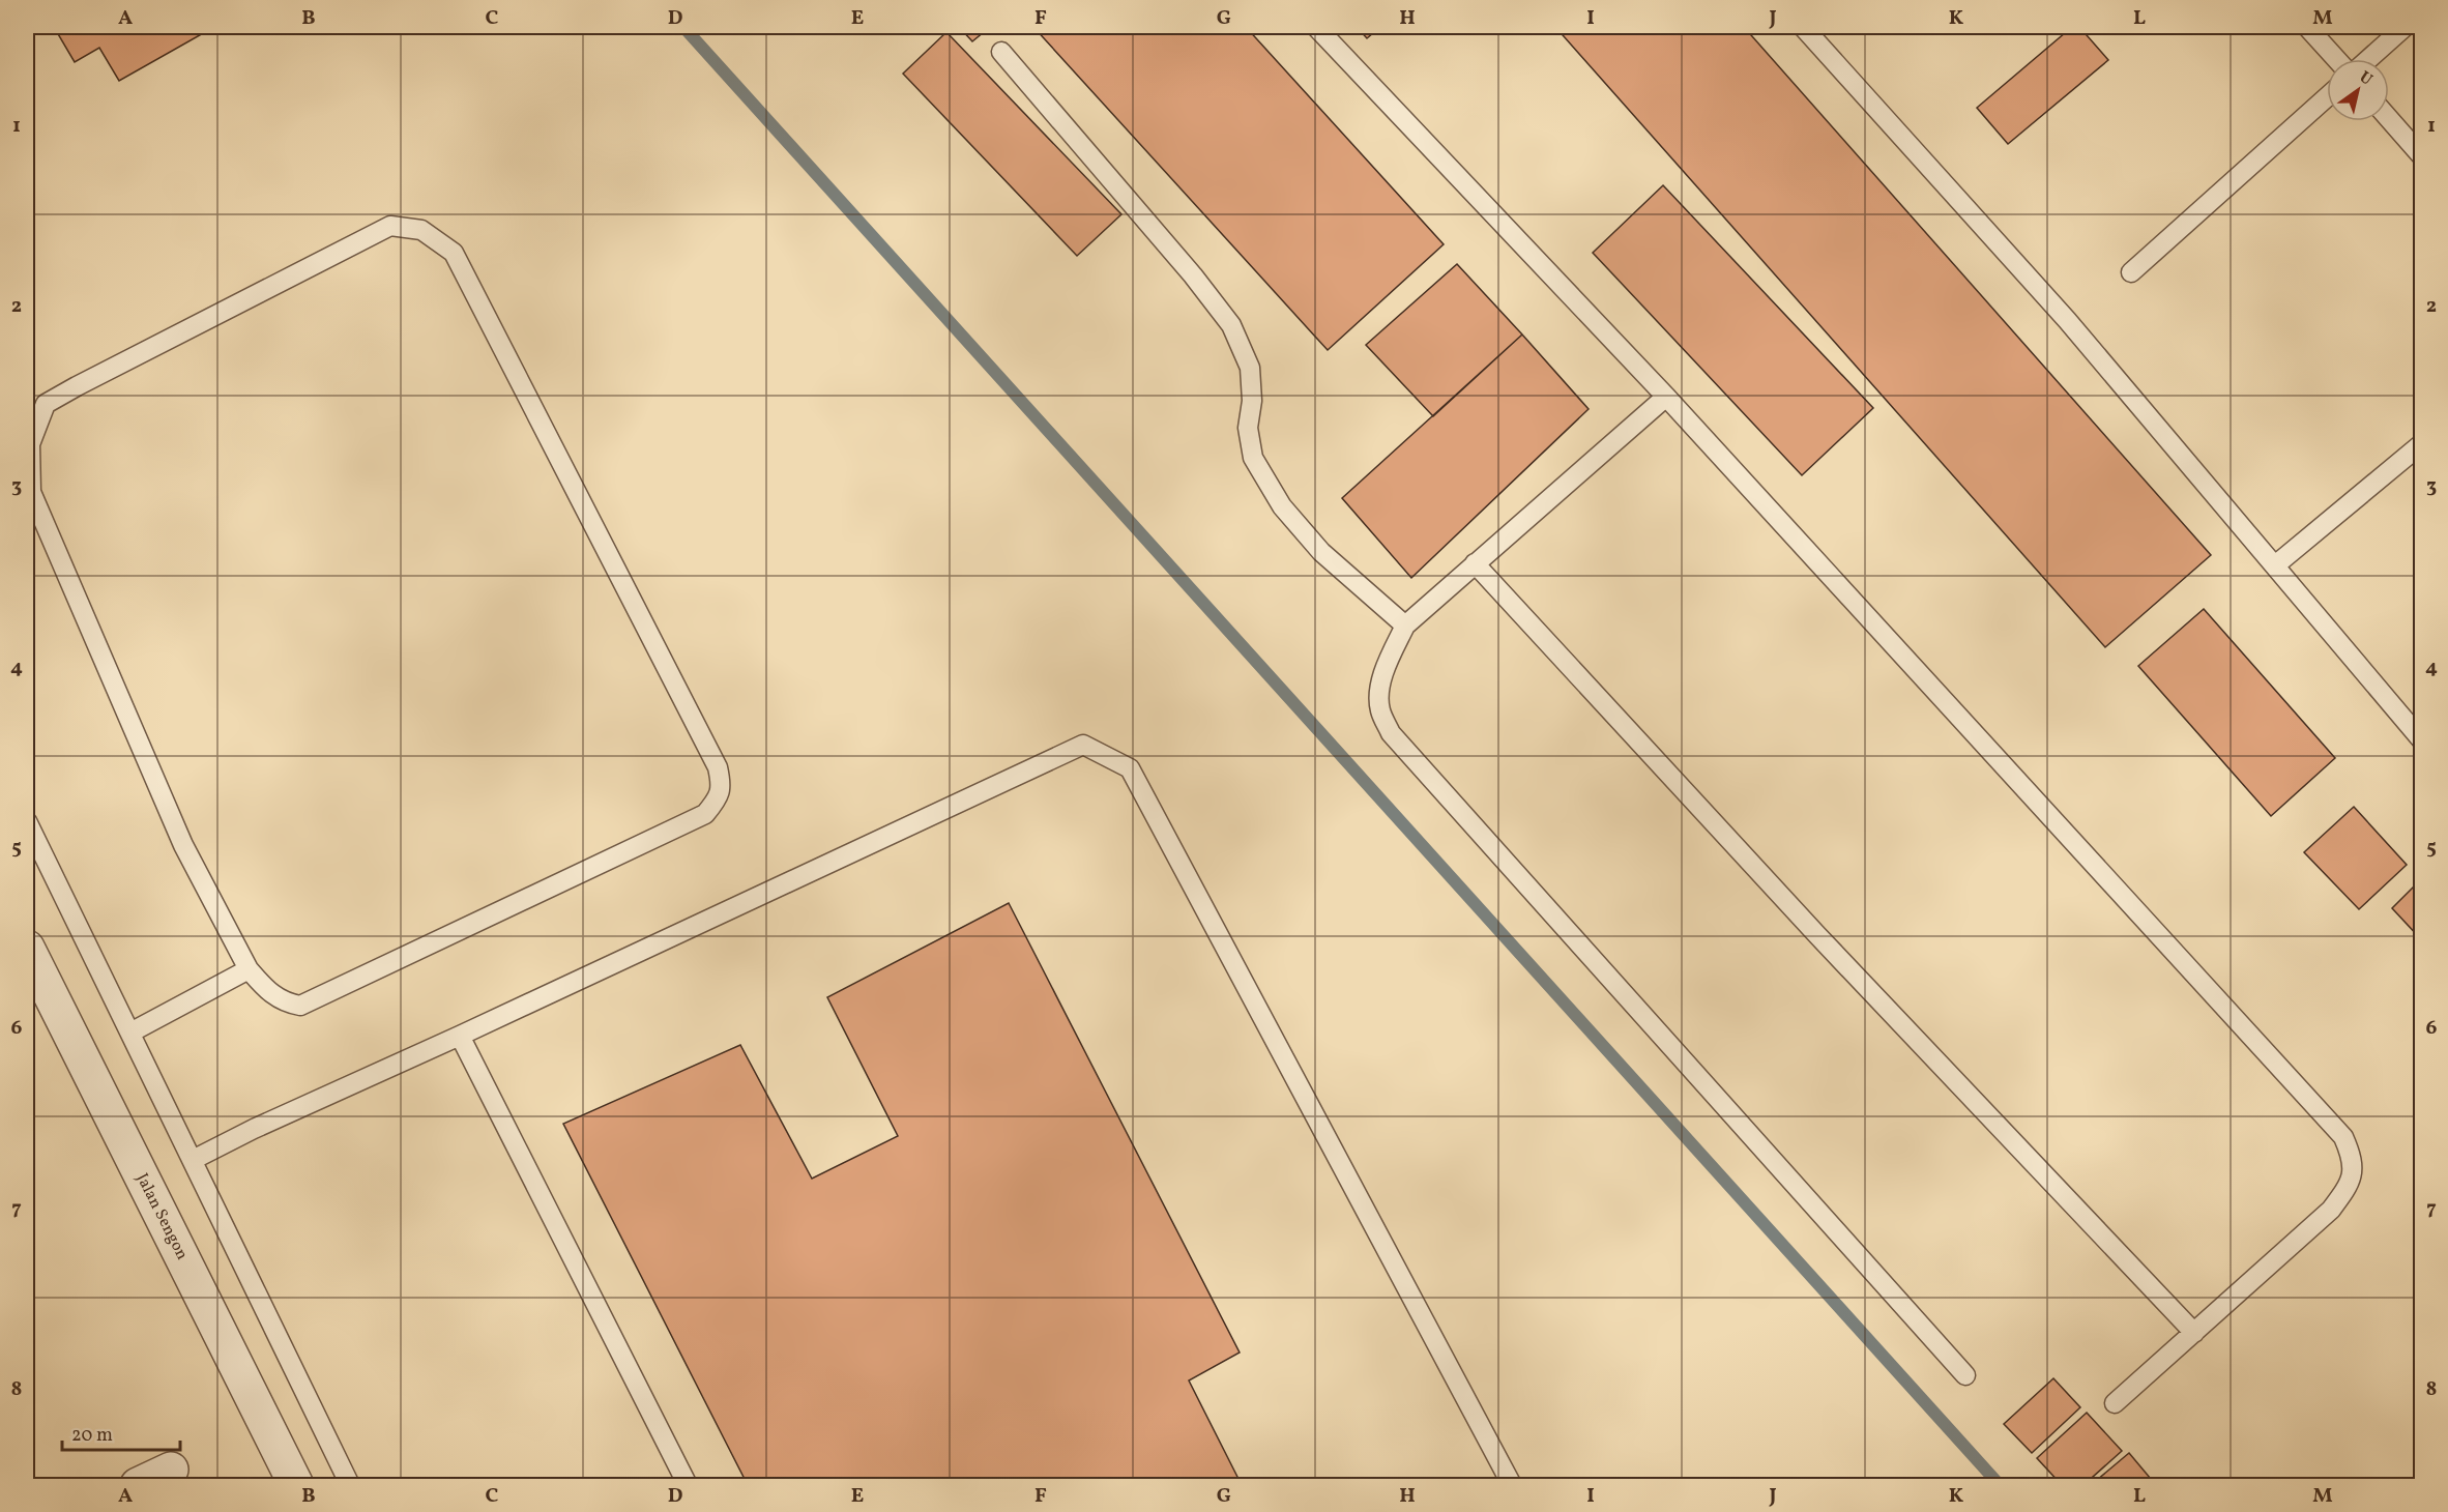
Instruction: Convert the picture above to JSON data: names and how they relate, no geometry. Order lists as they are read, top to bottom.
{
  "streets": {
    "street": ["Jalan Sengon"]
  },
  "scale_bar": "20 m",
  "north": "top right",
  "grid": {
    "columns": [
      "A",
      "B",
      "C",
      "D",
      "E",
      "F",
      "G",
      "H",
      "I",
      "J",
      "K",
      "L",
      "M"
    ],
    "rows": [
      "1",
      "2",
      "3",
      "4",
      "5",
      "6",
      "7",
      "8"
    ]
  }
}
